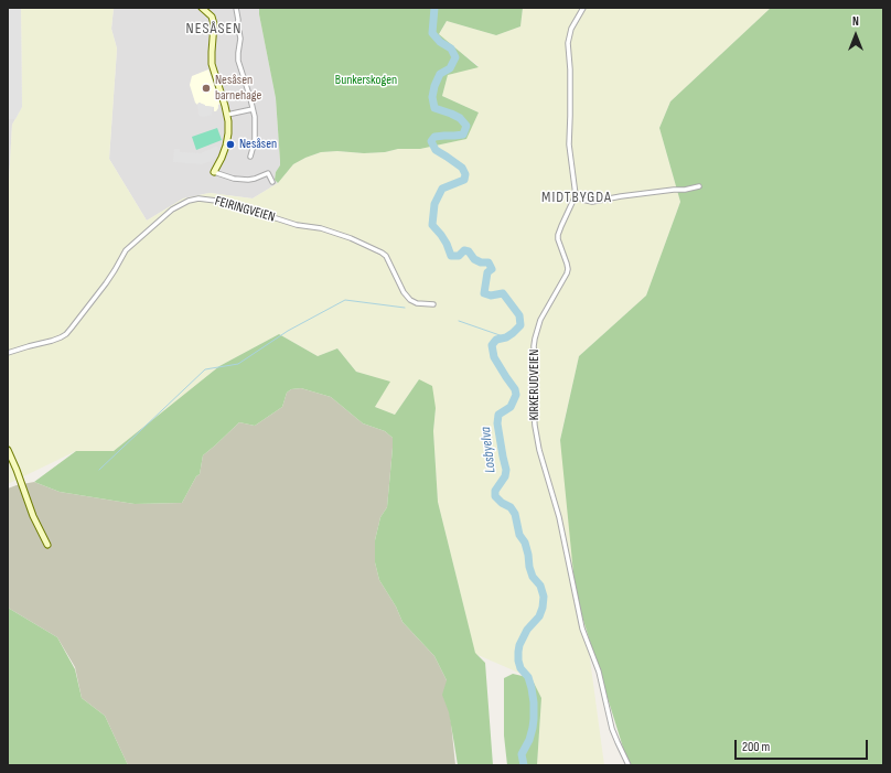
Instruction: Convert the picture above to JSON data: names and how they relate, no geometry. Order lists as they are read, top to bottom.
{
  "streets": {
    "street": ["FEIRINGVEIEN", "KIRKERUDVEIEN"]
  },
  "districts": ["NESÅSEN", "MIDTBYGDA"],
  "water": ["Losbyelva"],
  "parks": ["Bunkerskogen"],
  "places": ["Nesåsen barnehage", "Nesåsen"],
  "scale_bar": "200 m",
  "north": "top"
}
